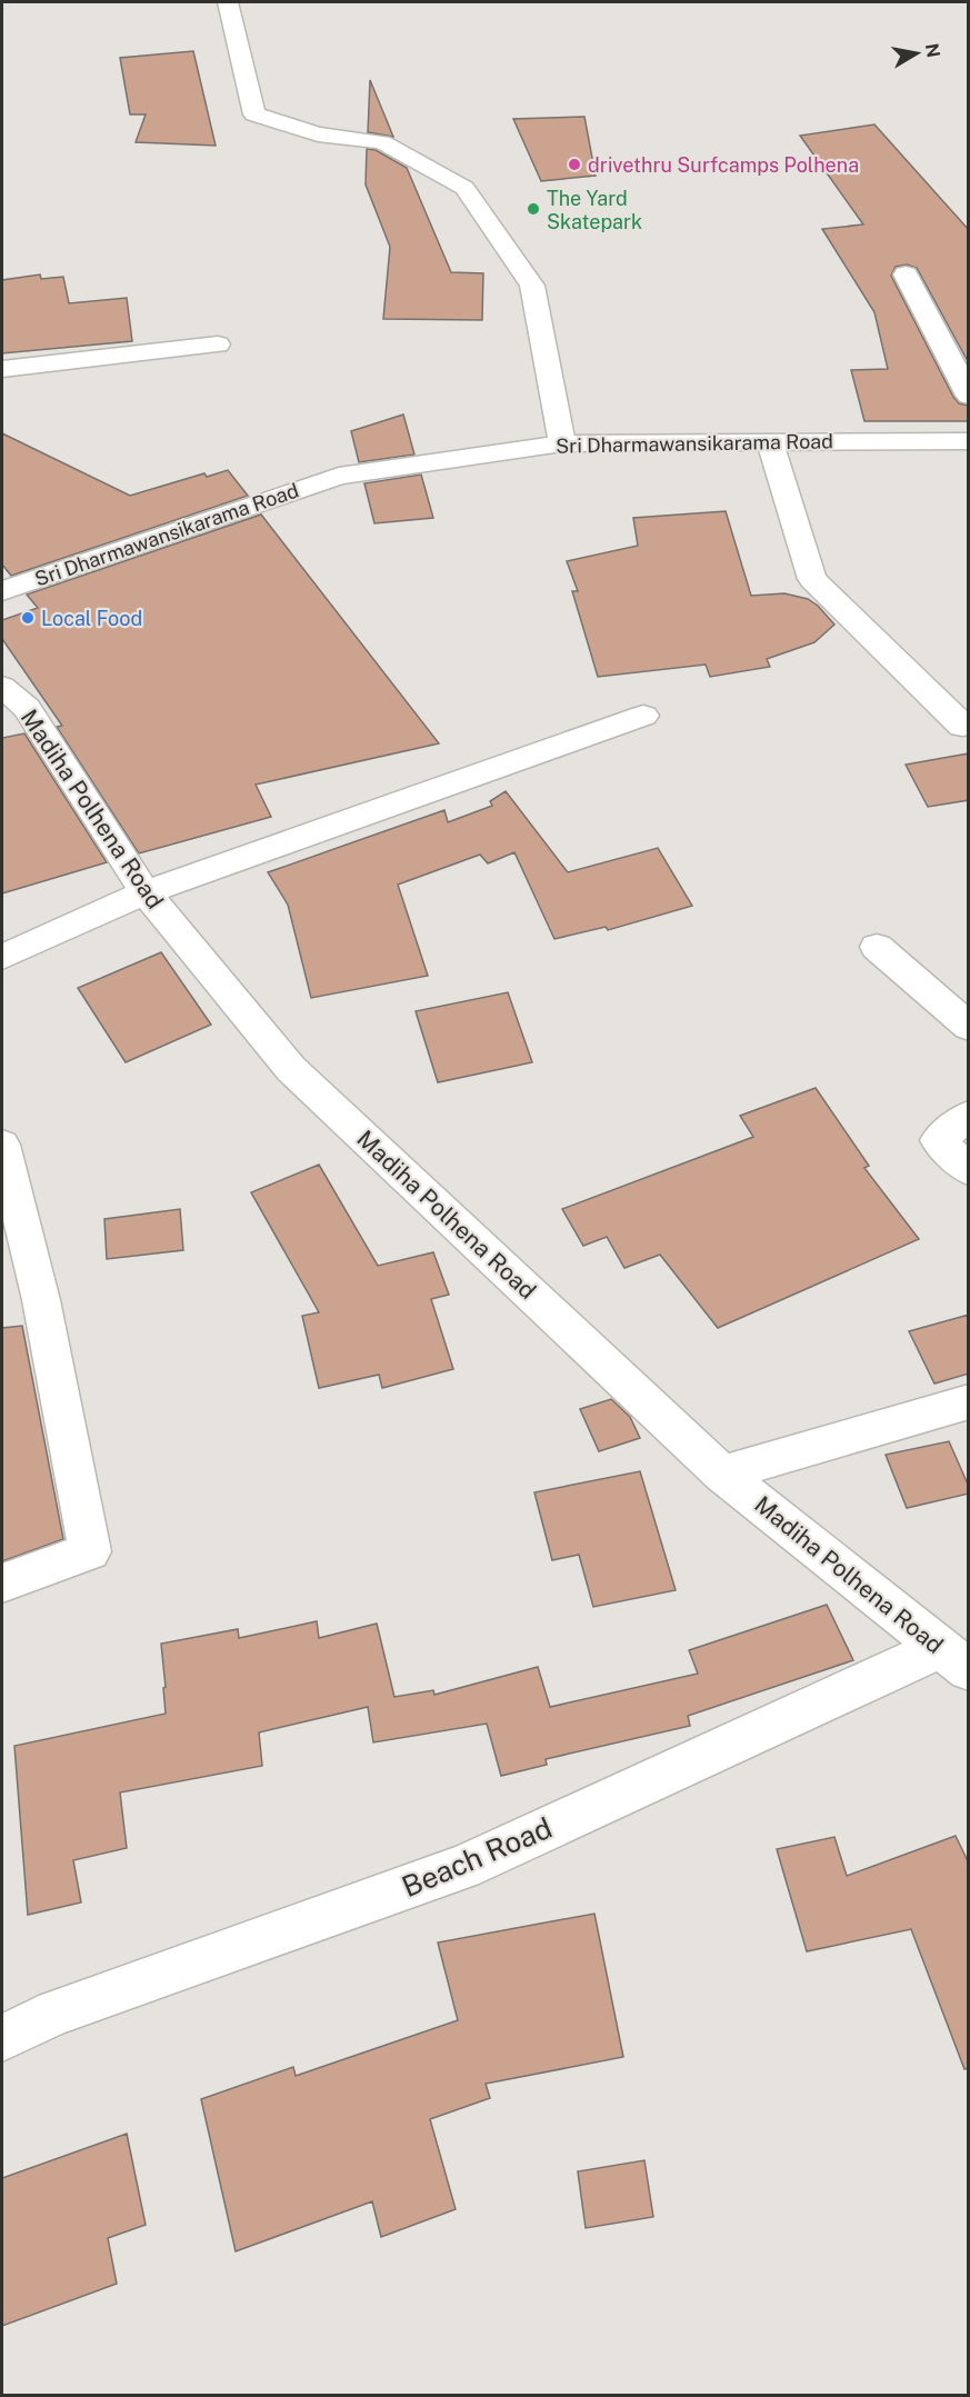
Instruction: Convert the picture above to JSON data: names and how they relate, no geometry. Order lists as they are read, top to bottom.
{
  "streets": {
    "street": ["Sri Dharmawansikarama Road", "Madiha Polhena Road", "Beach Road"]
  },
  "crossings": [
    ["Madiha Polhena Road", "Beach Road"]
  ],
  "places": ["drivethru Surfcamps Polhena", "The Yard Skatepark", "Local Food"],
  "north": "right"
}
